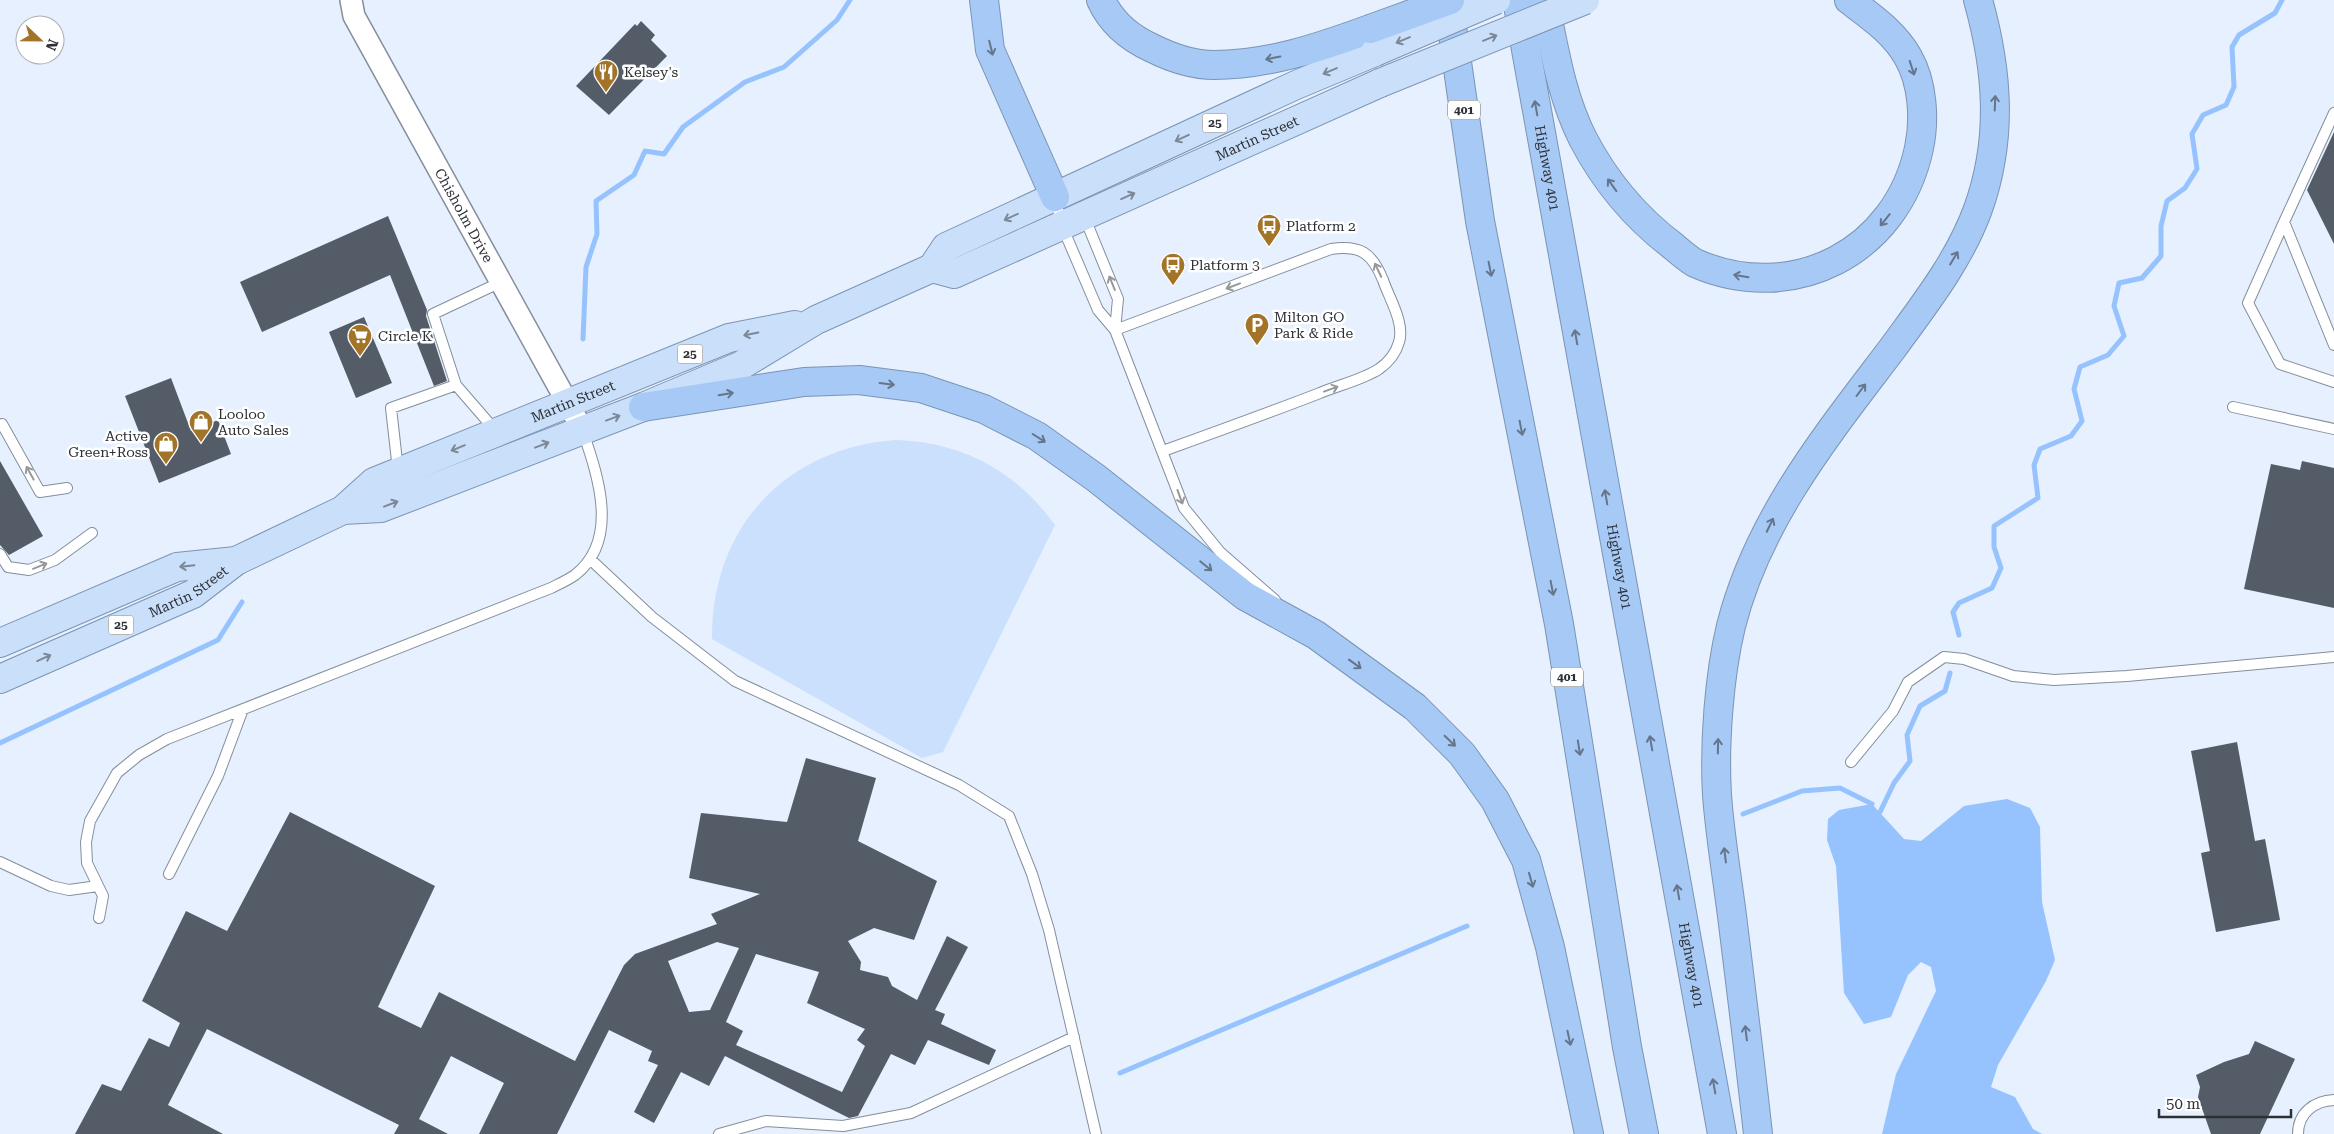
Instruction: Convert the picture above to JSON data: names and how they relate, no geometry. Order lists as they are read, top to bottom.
{
  "streets": {
    "highway": ["401", "Highway 401"],
    "main road": ["25", "Martin Street"],
    "street": ["Chisholm Drive"]
  },
  "crossings": [
    ["Martin Street", "Chisholm Drive"]
  ],
  "places": {
    "restaurant": ["Kelsey's"],
    "bus stop": ["Platform 2", "Platform 3"],
    "parking": ["Milton GO Park & Ride"],
    "supermarket": ["Circle K"],
    "shop": ["Looloo Auto Sales", "Active Green+Ross"]
  },
  "scale_bar": "50 m",
  "north": "right"
}
